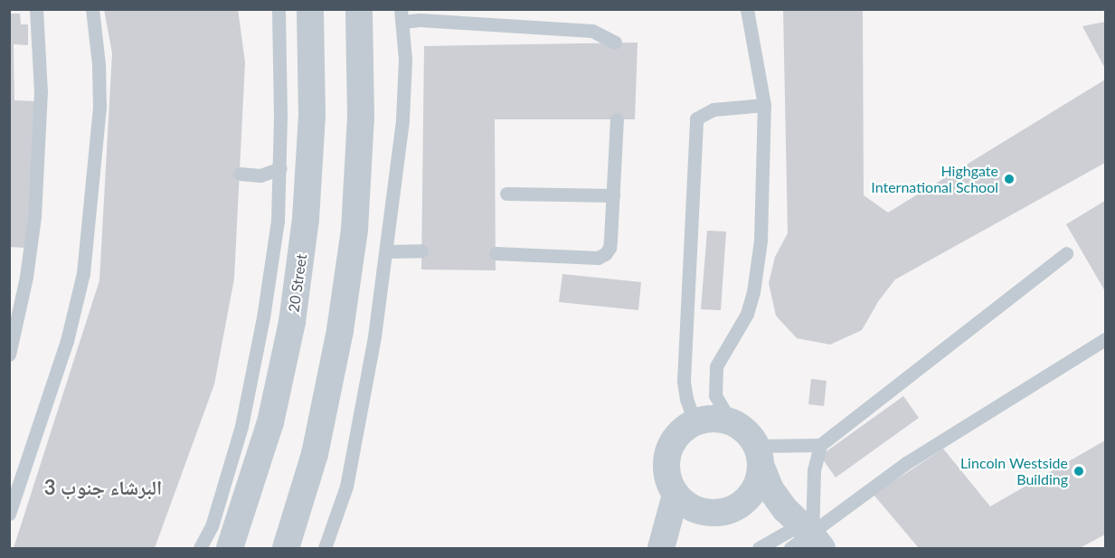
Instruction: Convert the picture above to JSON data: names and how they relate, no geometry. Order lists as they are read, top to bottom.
{
  "streets": {
    "street": ["20 Street"]
  },
  "districts": ["البرشاء جنوب 3"],
  "places": ["Highgate International School", "Lincoln Westside Building"]
}
